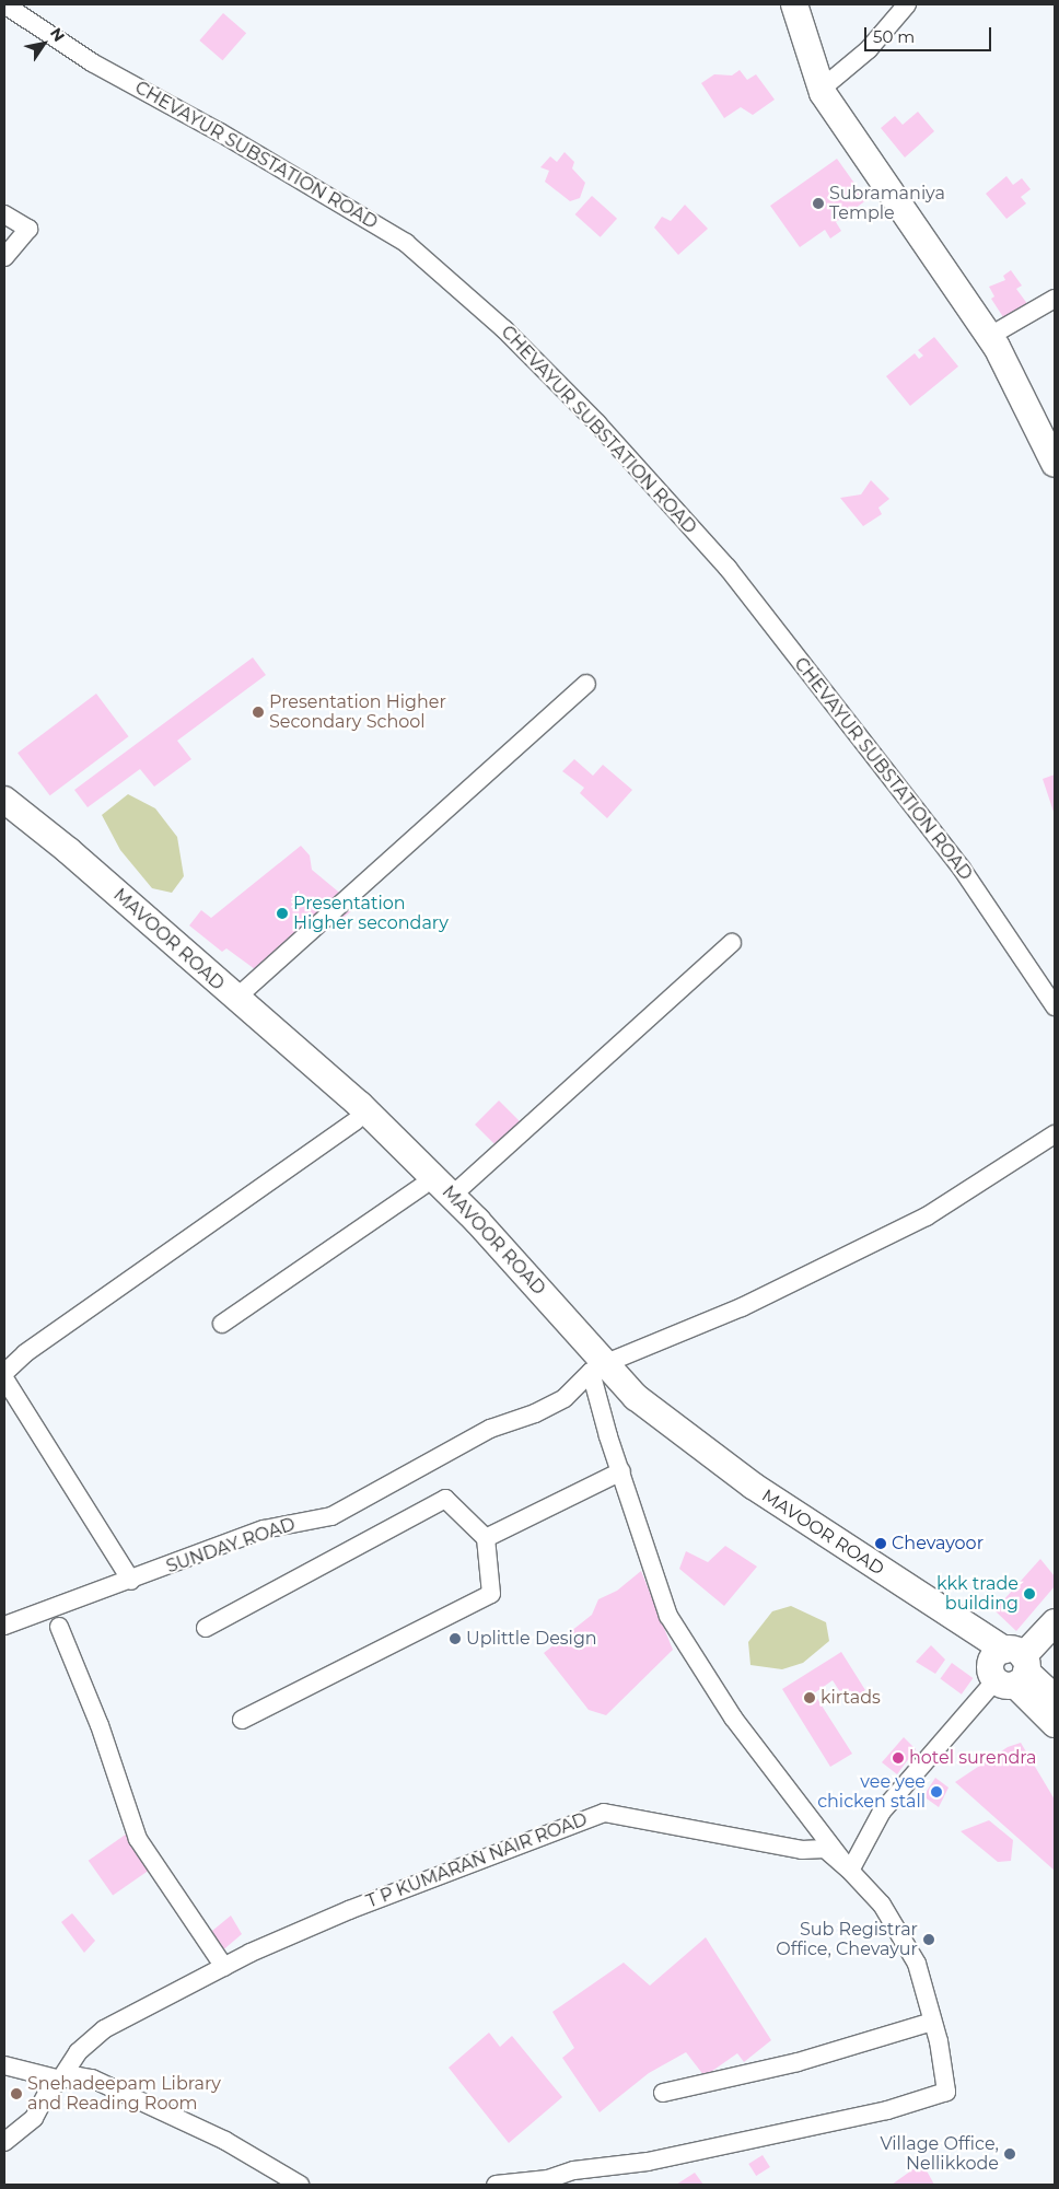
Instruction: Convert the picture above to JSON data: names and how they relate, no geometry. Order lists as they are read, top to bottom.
{
  "streets": {
    "main road": ["MAVOOR ROAD"],
    "street": ["CHEVAYUR SUBSTATION ROAD", "SUNDAY ROAD", "T P KUMARAN NAIR ROAD"]
  },
  "crossings": [
    ["MAVOOR ROAD", "SUNDAY ROAD"]
  ],
  "places": [
    "Subramaniya Temple",
    "Presentation Higher Secondary School",
    "Presentation Higher secondary",
    "Chevayoor",
    "kkk trade building",
    "Uplittle Design",
    "kirtads",
    "hotel surendra",
    "vee yee chicken stall",
    "Sub Registrar Office, Chevayur",
    "Snehadeepam Library and Reading Room",
    "Village Office, Nellikkode"
  ],
  "scale_bar": "50 m",
  "north": "top right"
}
